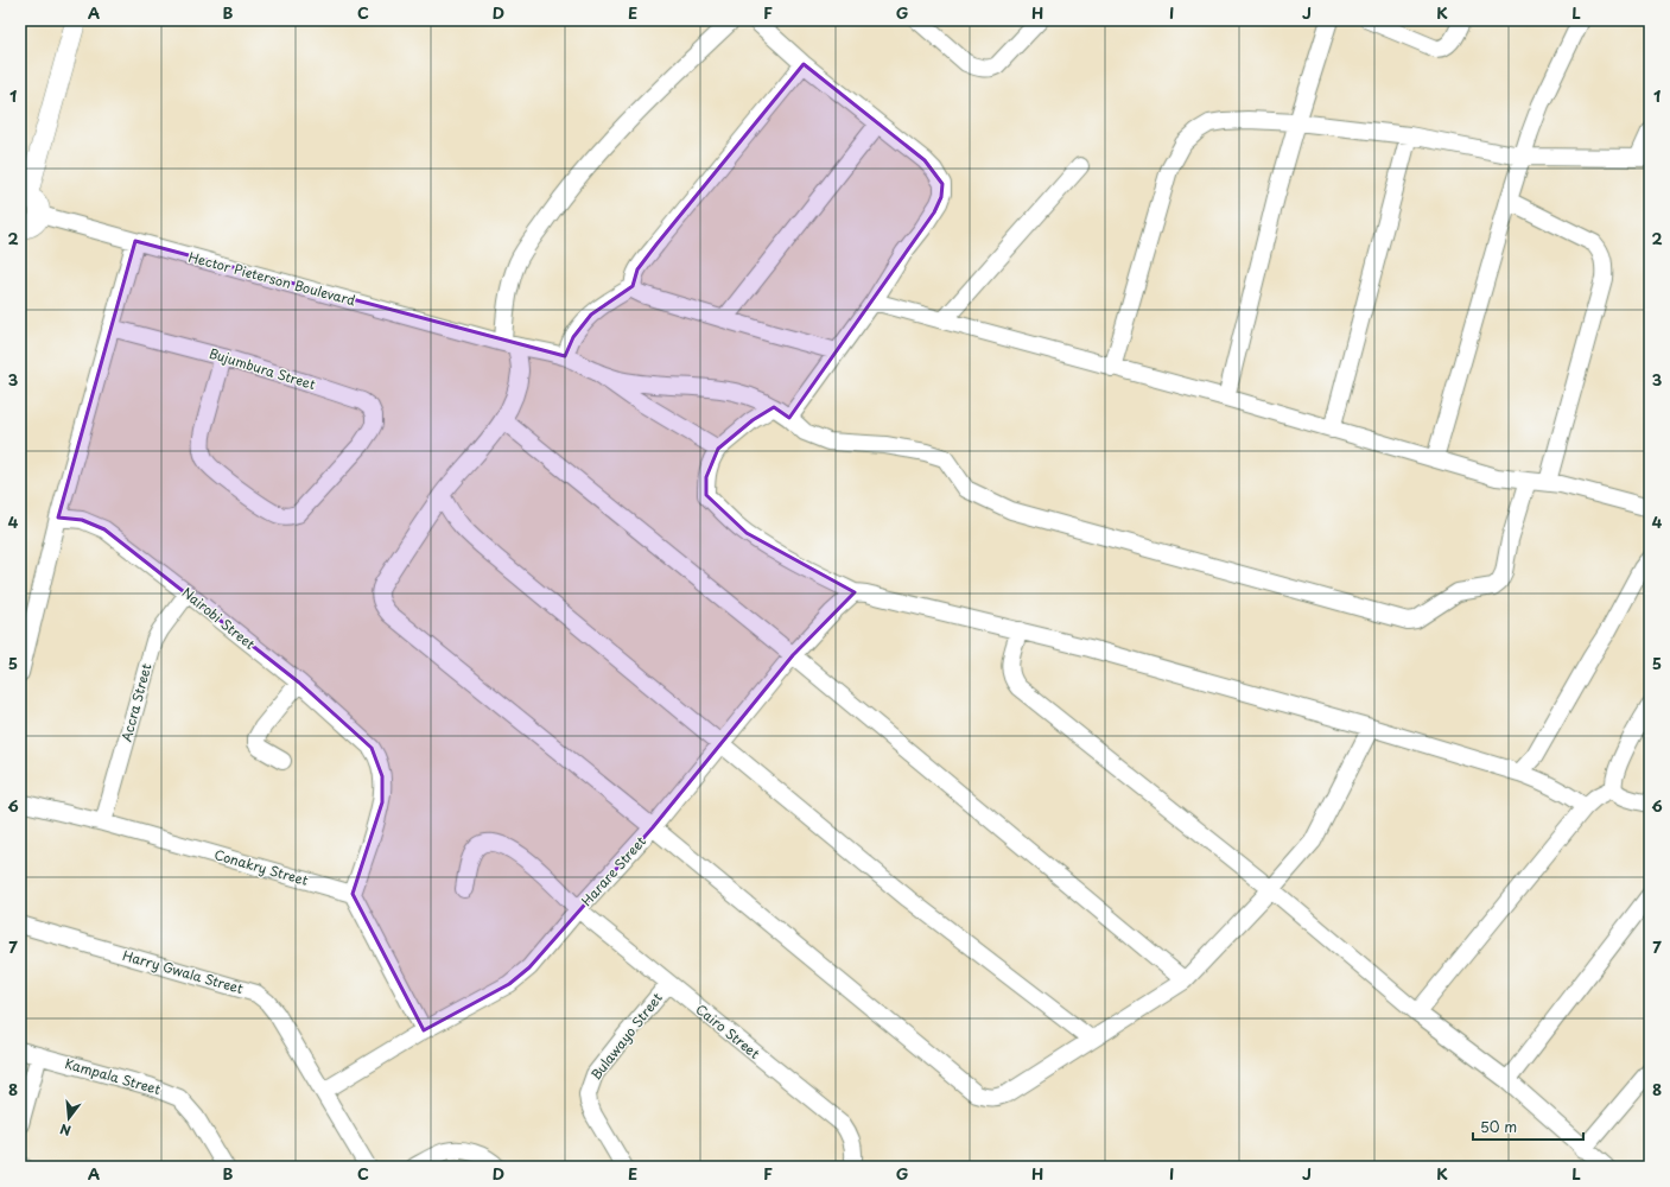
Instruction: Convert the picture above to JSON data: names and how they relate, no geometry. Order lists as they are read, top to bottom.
{
  "streets": {
    "street": [
      "Hector Pieterson Boulevard",
      "Bujumbura Street",
      "Nairobi Street",
      "Accra Street",
      "Conakry Street",
      "Harare Street",
      "Harry Gwala Street",
      "Cairo Street",
      "Bulawayo Street",
      "Kampala Street"
    ]
  },
  "crossings": [
    ["Nairobi Street", "Accra Street"],
    ["Nairobi Street", "Conakry Street"],
    ["Accra Street", "Conakry Street"],
    ["Harare Street", "Harry Gwala Street"],
    ["Harare Street", "Cairo Street"],
    ["Cairo Street", "Bulawayo Street"]
  ],
  "scale_bar": "50 m",
  "north": "bottom",
  "grid": {
    "columns": [
      "A",
      "B",
      "C",
      "D",
      "E",
      "F",
      "G",
      "H",
      "I",
      "J",
      "K",
      "L"
    ],
    "rows": [
      "1",
      "2",
      "3",
      "4",
      "5",
      "6",
      "7",
      "8"
    ]
  }
}
